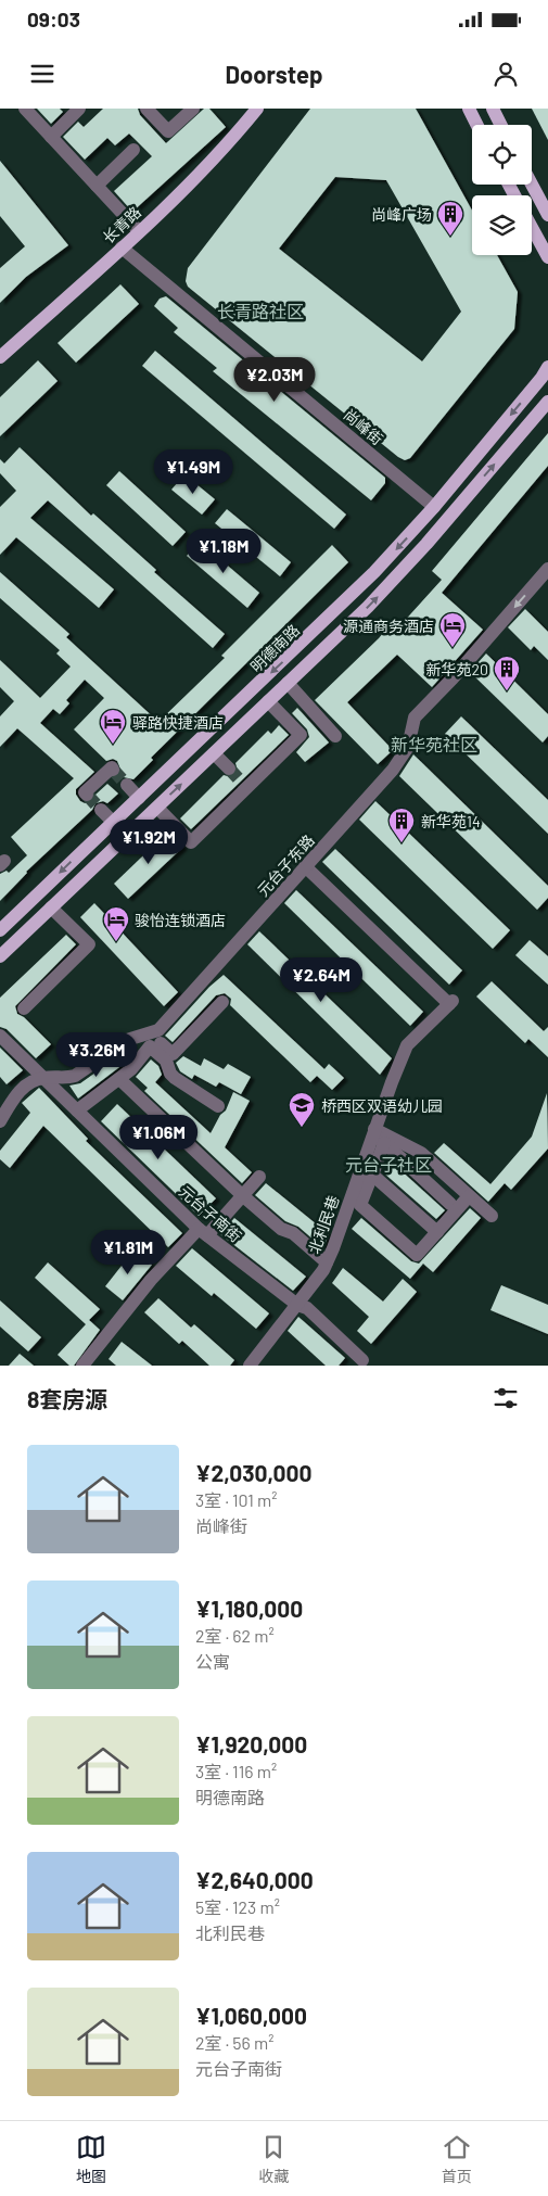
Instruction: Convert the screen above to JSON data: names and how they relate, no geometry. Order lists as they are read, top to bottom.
{
  "streets": {
    "main road": ["长青路", "明德南路"],
    "street": [
      "尚峰街",
      "元台子东路",
      "元台子南街",
      "北利民巷"
    ]
  },
  "crossings": [
    ["长青路", "尚峰街"],
    ["尚峰街", "明德南路"],
    ["元台子东路", "元台子南街"],
    ["元台子东路", "北利民巷"],
    ["元台子南街", "北利民巷"]
  ],
  "one_way": ["元台子东路"],
  "districts": ["长青路社区", "新华苑社区", "元台子社区"],
  "places": {
    "building": ["尚峰广场", "新华苑20", "新华苑14"],
    "hotel": ["源通商务酒店", "驿路快捷酒店", "骏怡连锁酒店"],
    "school or university": ["桥西区双语幼儿园"]
  },
  "page": {
    "status": "09:03",
    "header": "Doorstep",
    "price": [
      "¥2.03M",
      "¥1.49M",
      "¥1.18M",
      "¥1.92M",
      "¥2.64M",
      "¥3.26M",
      "¥1.06M",
      "¥1.81M"
    ],
    "heading": "8套房源",
    "list": [
      {
        "name": "¥2,030,000",
        "note": "3室 · 101 m² · 尚峰街"
      },
      {
        "name": "¥1,180,000",
        "note": "2室 · 62 m² · 公寓"
      },
      {
        "name": "¥1,920,000",
        "note": "3室 · 116 m² · 明德南路"
      },
      {
        "name": "¥2,640,000",
        "note": "5室 · 123 m² · 北利民巷"
      },
      {
        "name": "¥1,060,000",
        "note": "2室 · 56 m² · 元台子南街"
      }
    ],
    "tabs": ["地图", "收藏", "首页"]
  }
}
